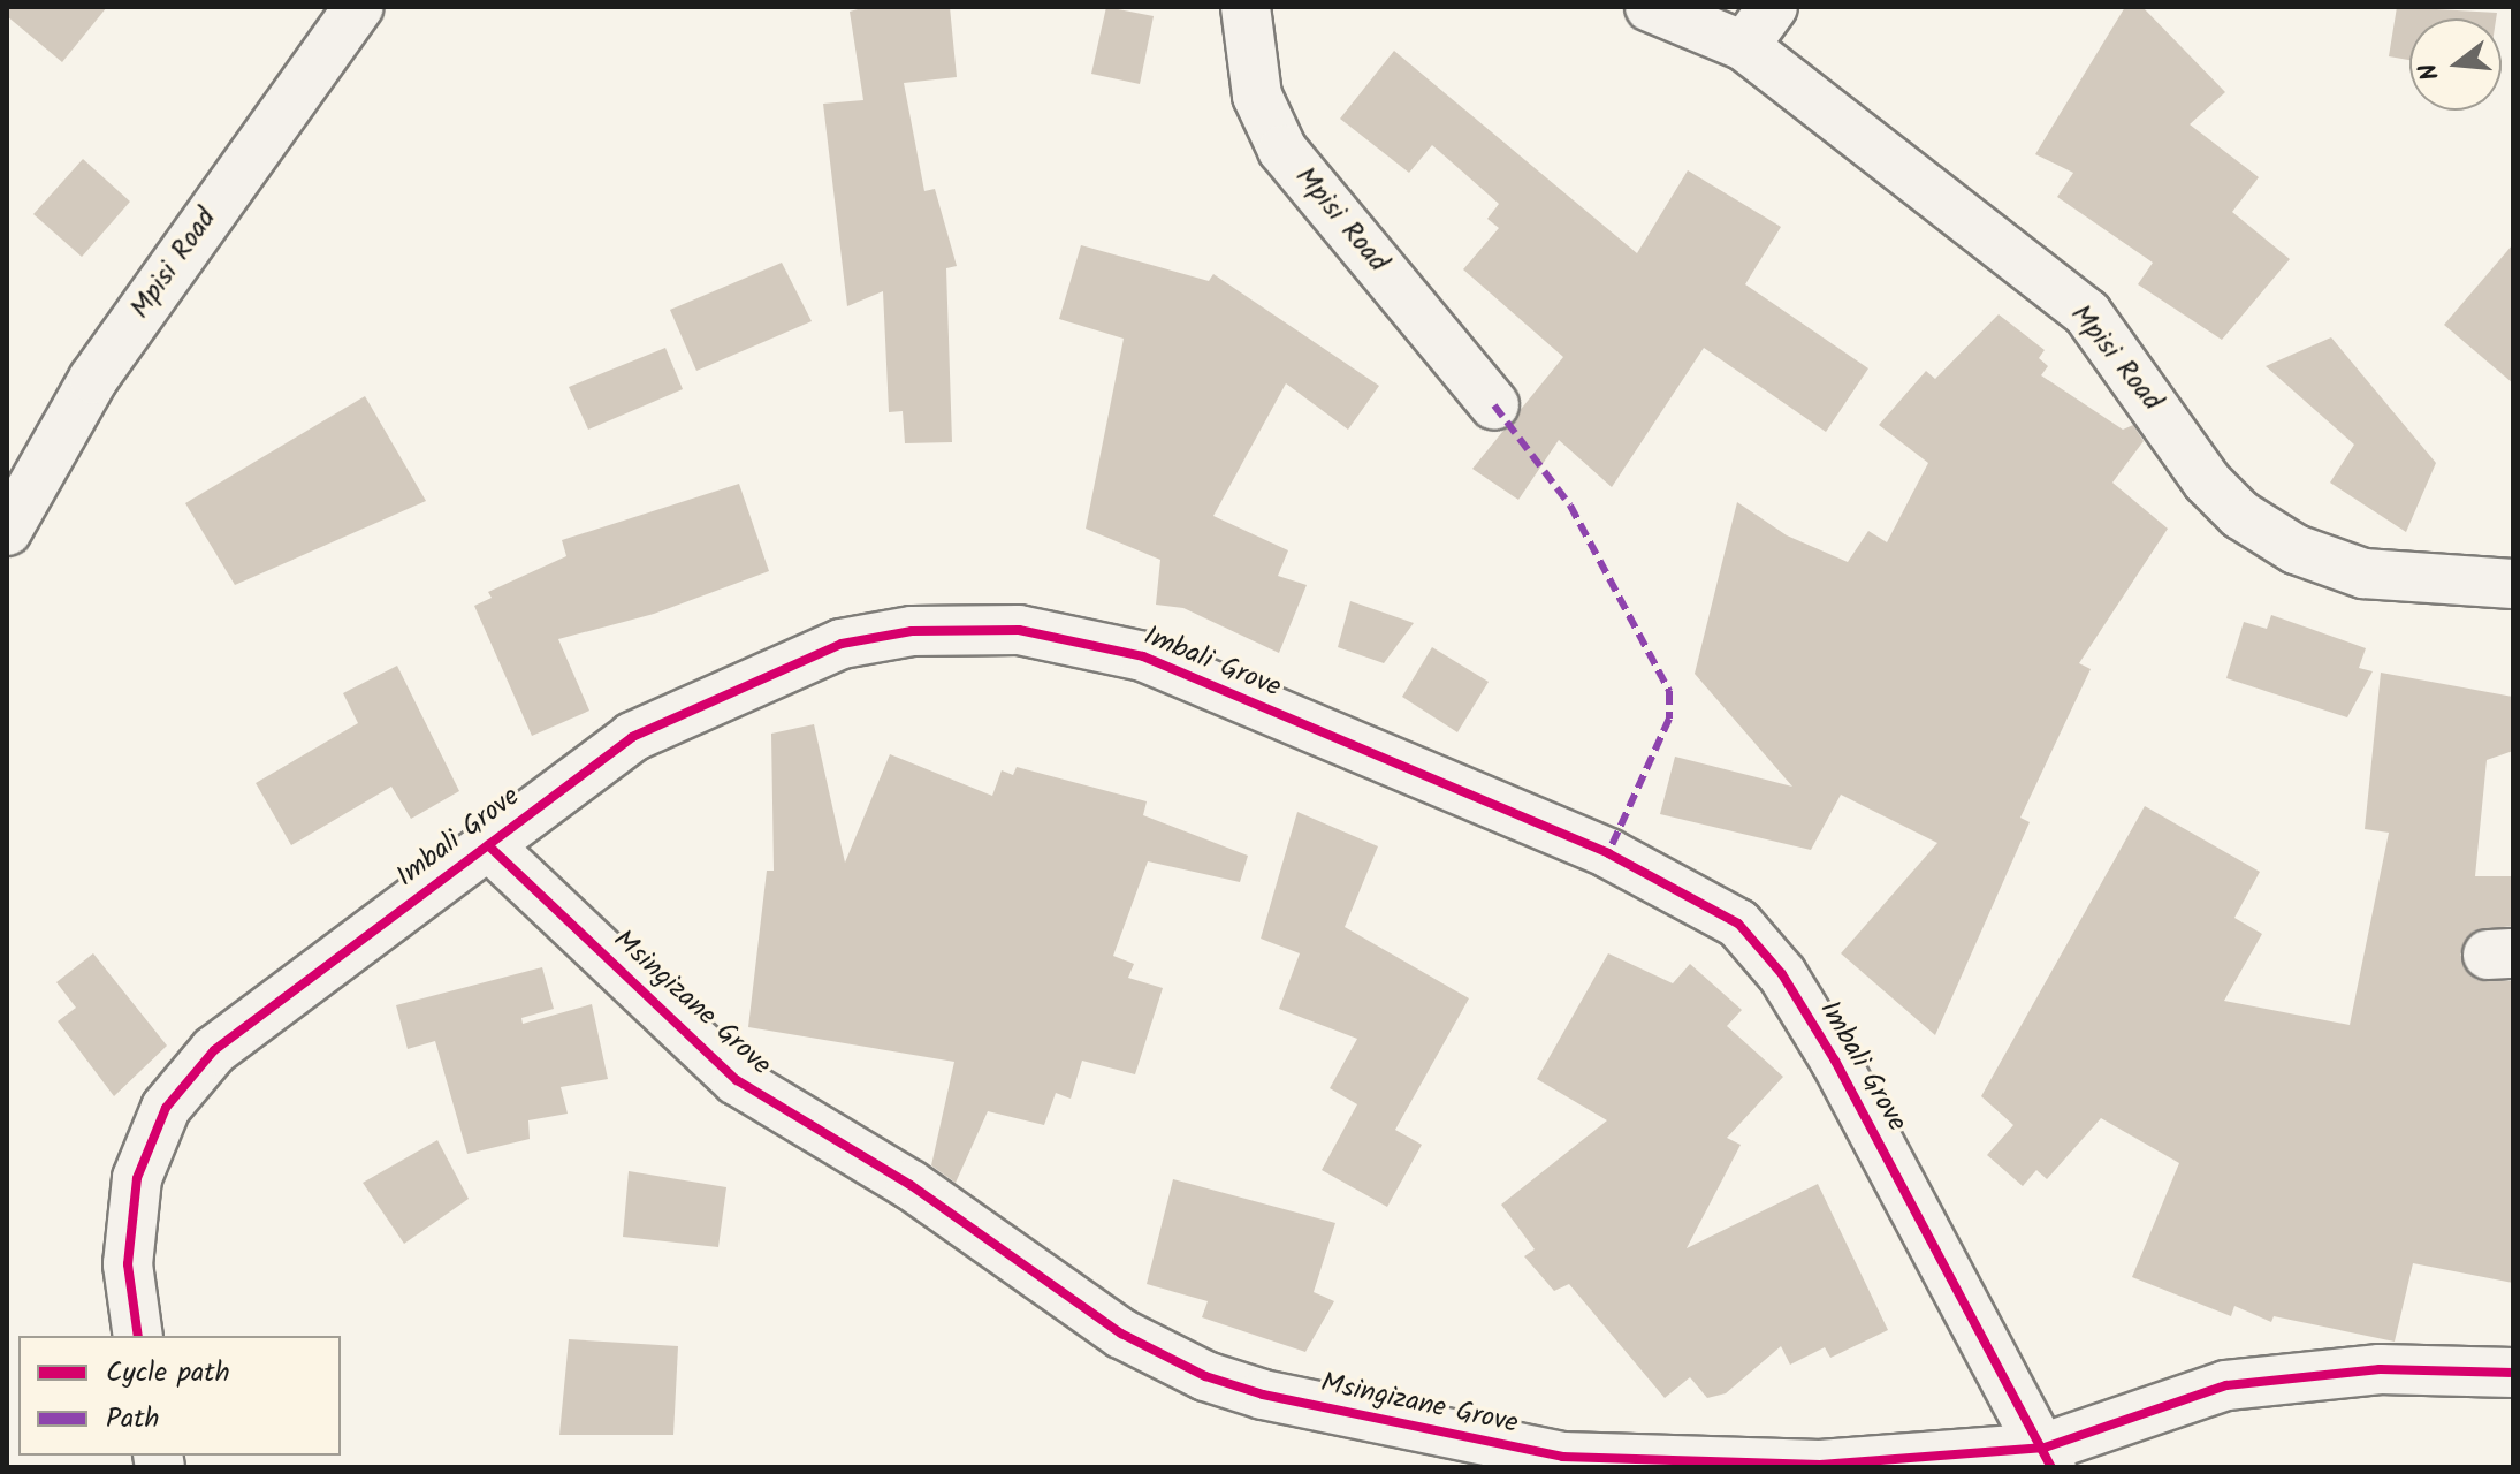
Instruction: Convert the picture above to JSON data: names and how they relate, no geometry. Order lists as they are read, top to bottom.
{
  "streets": {
    "street": ["Mpisi Road", "Imbali Grove", "Msingizane Grove"]
  },
  "crossings": [
    ["Imbali Grove", "Msingizane Grove"]
  ],
  "legend": ["Cycle path", "Path"],
  "north": "left"
}
